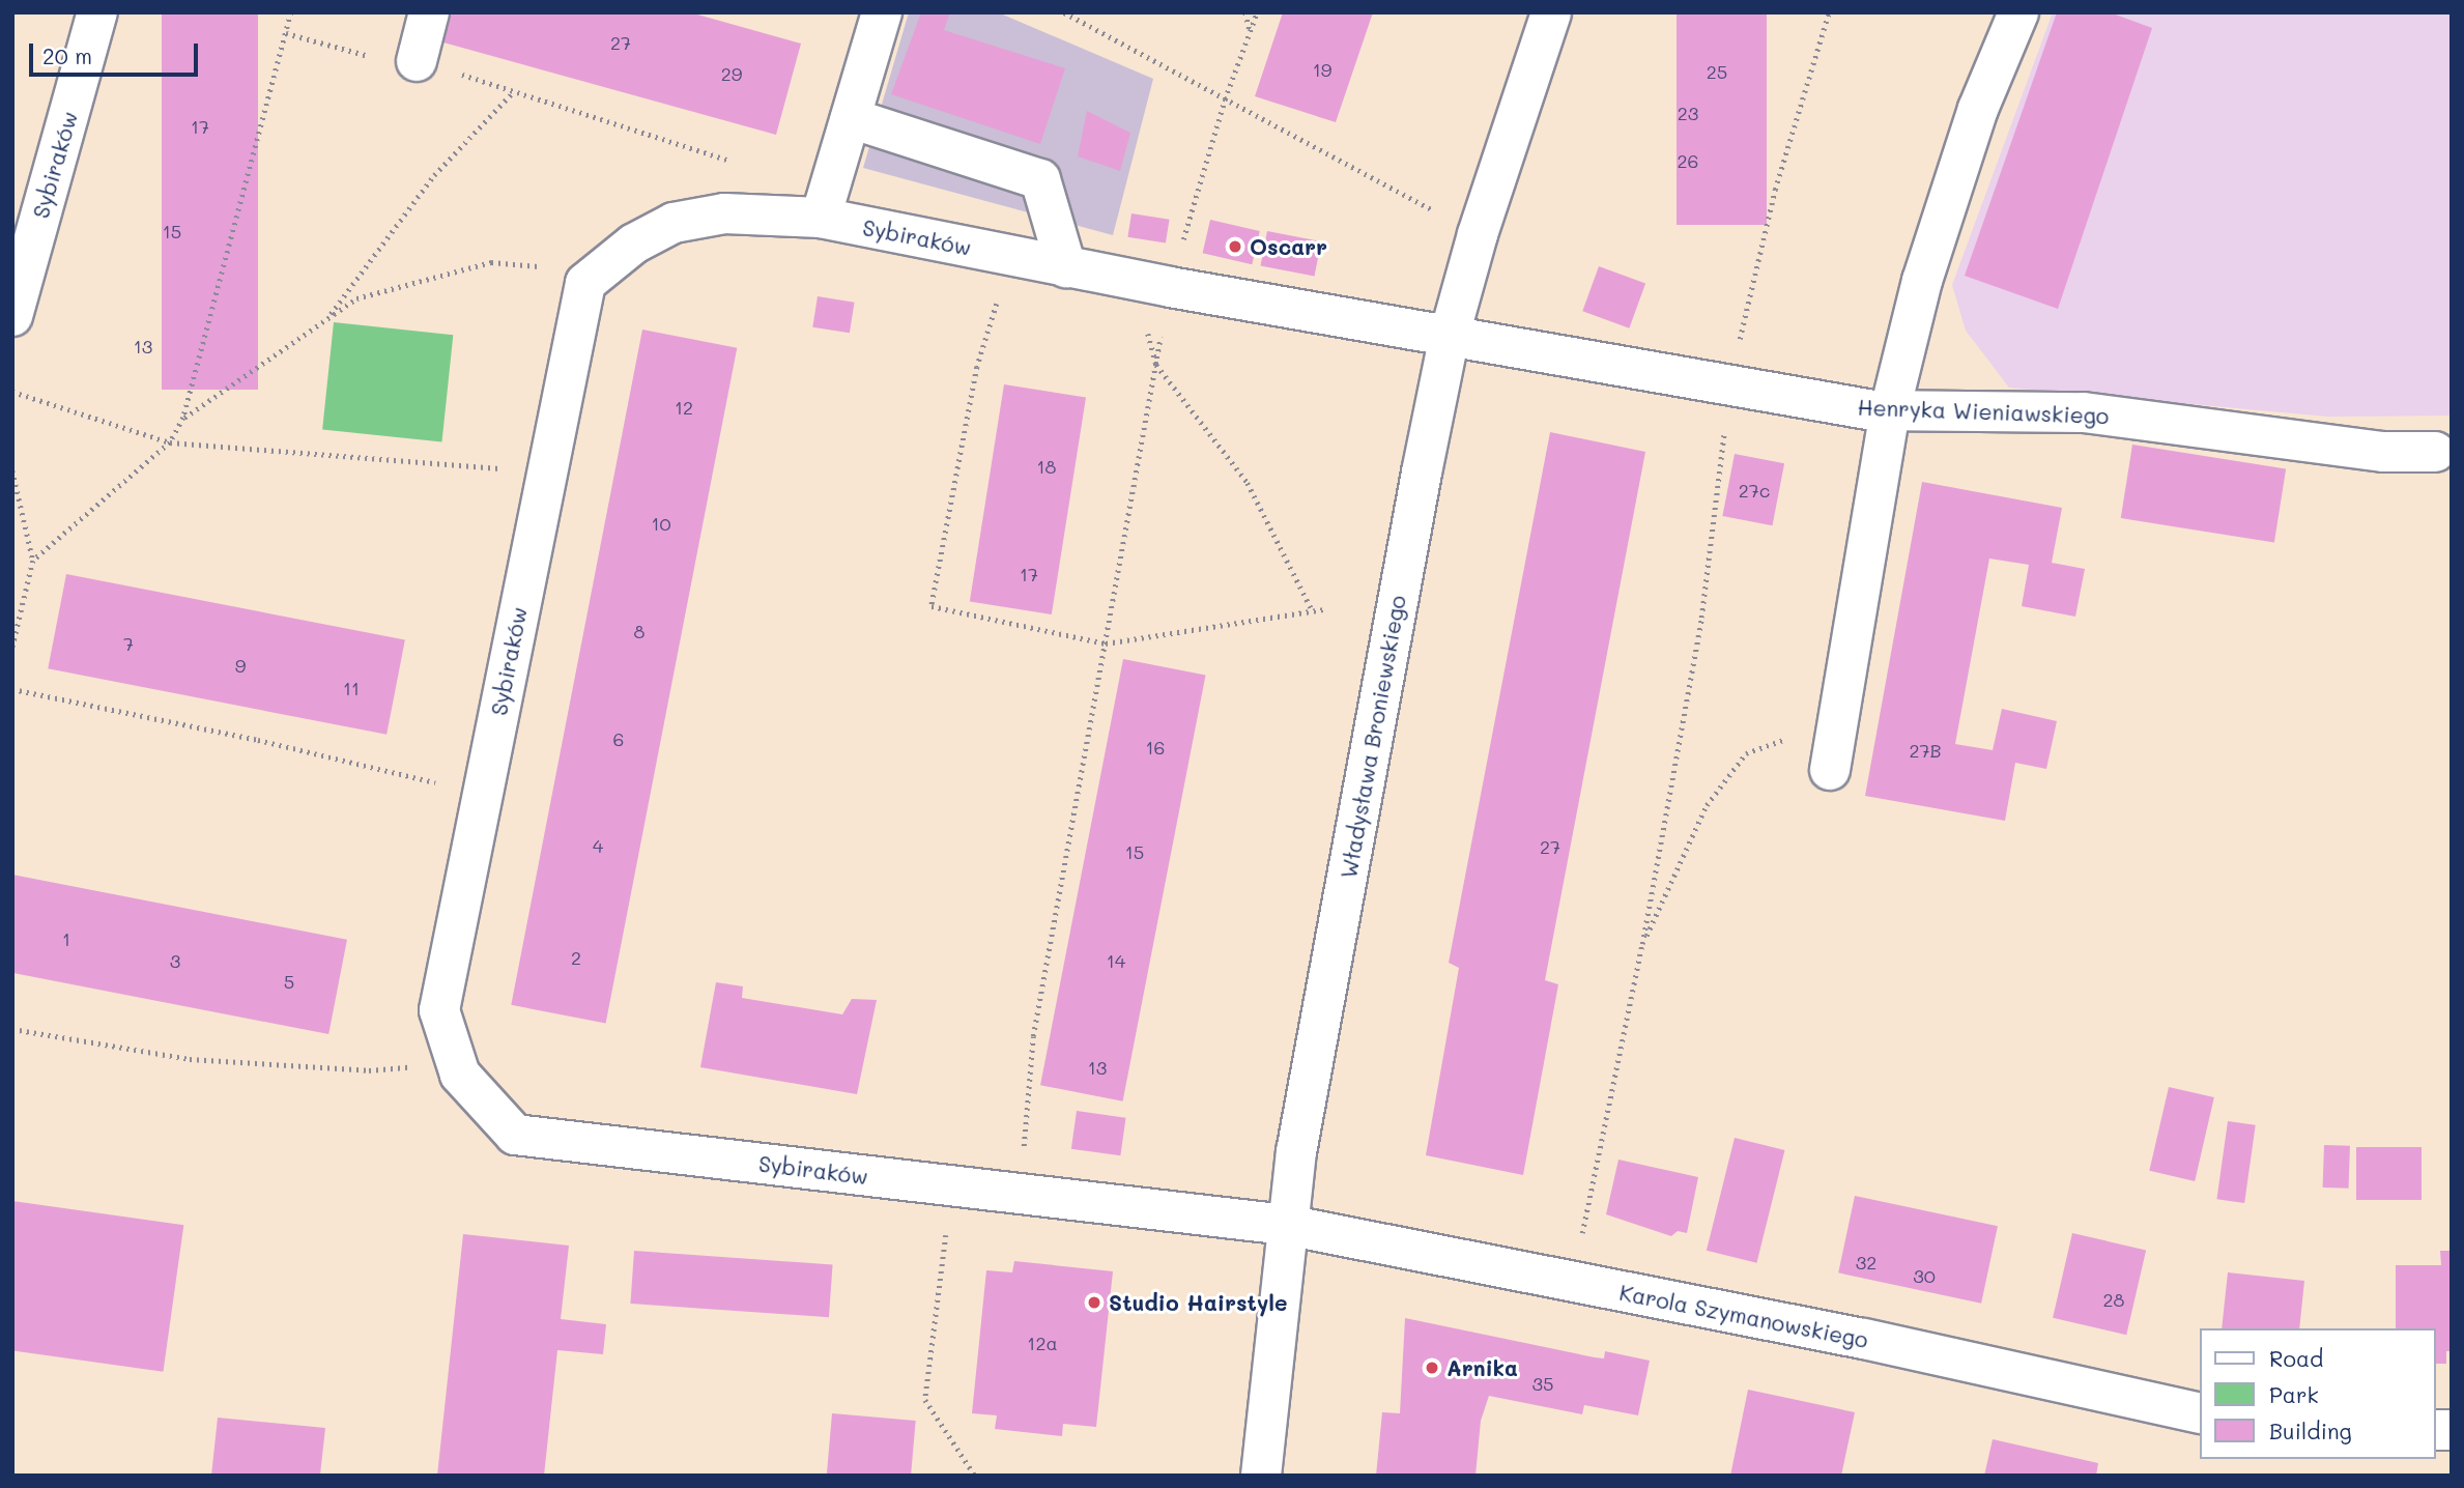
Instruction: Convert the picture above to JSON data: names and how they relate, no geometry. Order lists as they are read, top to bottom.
{
  "streets": {
    "street": [
      "Sybiraków",
      "Henryka Wieniawskiego",
      "Władysława Broniewskiego",
      "Karola Szymanowskiego"
    ]
  },
  "crossings": [
    ["Sybiraków", "Henryka Wieniawskiego"],
    ["Sybiraków", "Władysława Broniewskiego"],
    ["Sybiraków", "Karola Szymanowskiego"],
    ["Henryka Wieniawskiego", "Władysława Broniewskiego"],
    ["Władysława Broniewskiego", "Karola Szymanowskiego"]
  ],
  "places": ["Oscarr", "Studio Hairstyle", "Arnika"],
  "house_numbers": [
    "27",
    "19",
    "25",
    "29",
    "23",
    "17",
    "26",
    "15",
    "13",
    "12",
    "18",
    "27c",
    "10",
    "17",
    "8",
    "7",
    "9",
    "11",
    "6",
    "16",
    "27B",
    "4",
    "27",
    "15",
    "1",
    "2",
    "3",
    "14",
    "5",
    "13",
    "32",
    "30",
    "28",
    "12a",
    "35"
  ],
  "legend": ["Road", "Park", "Building"],
  "scale_bar": "20 m"
}
